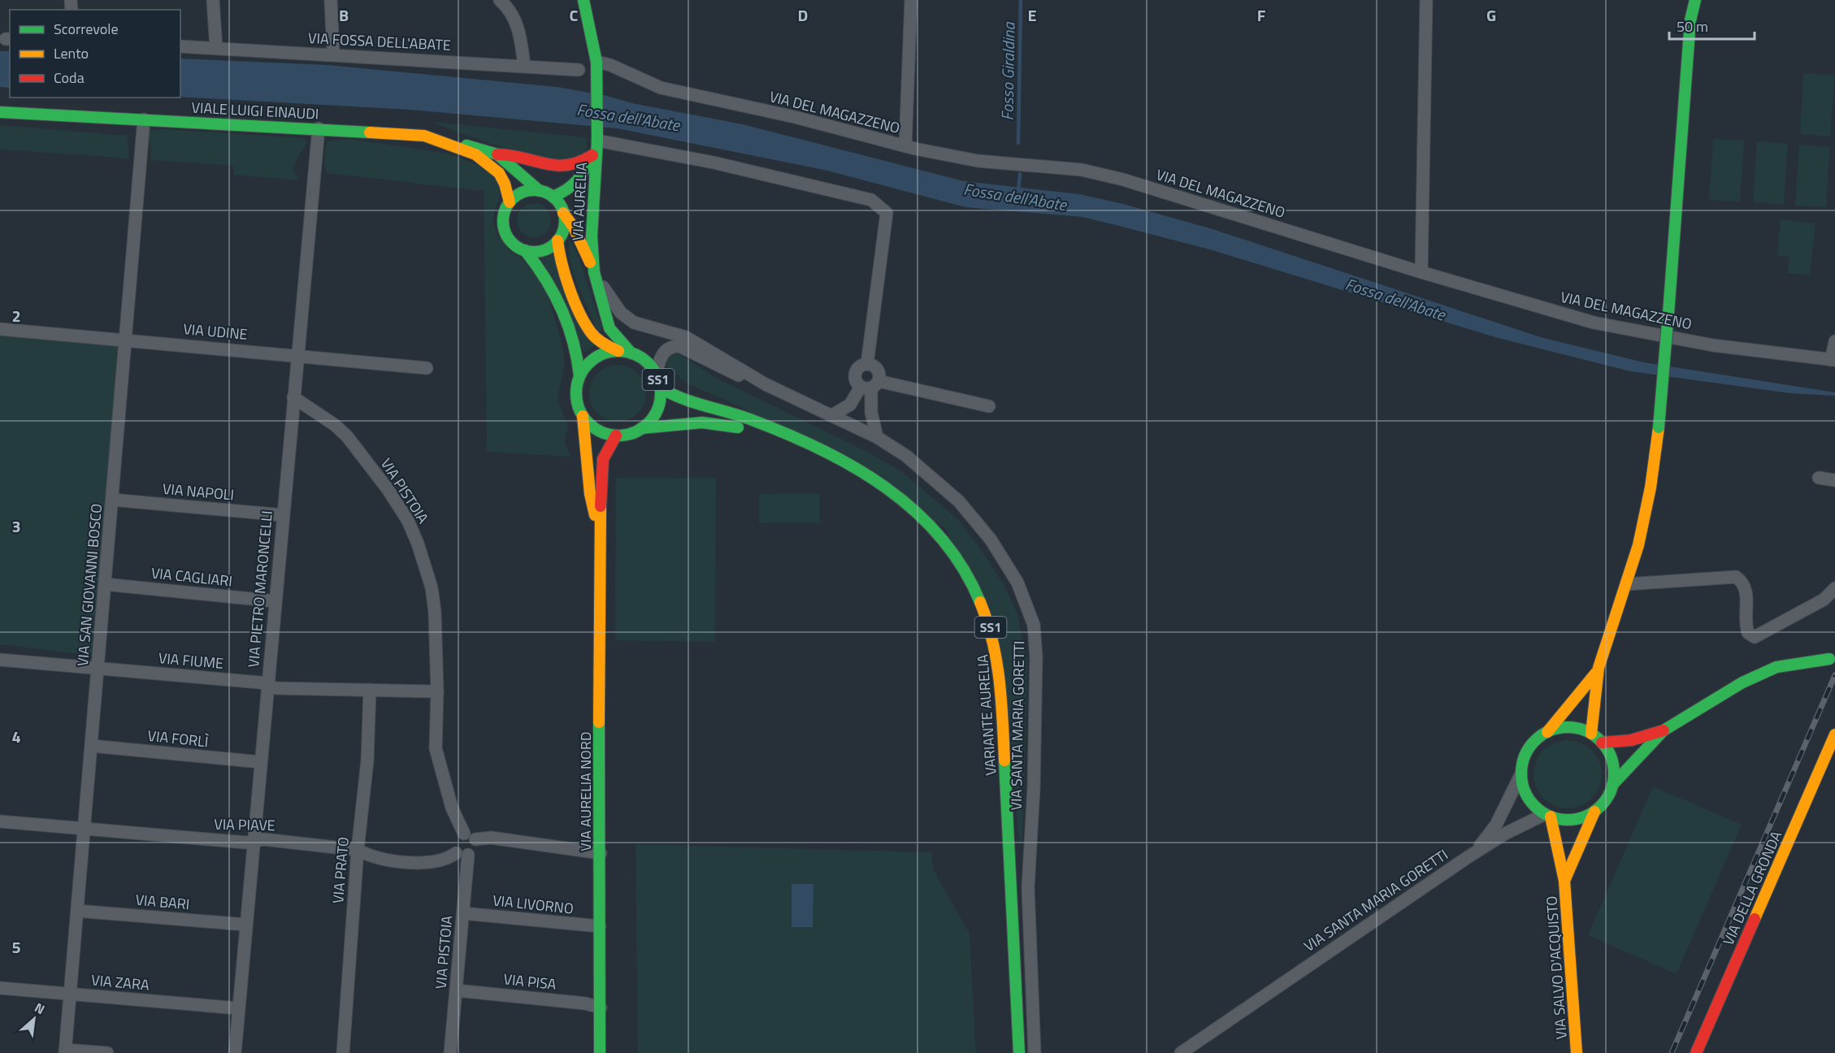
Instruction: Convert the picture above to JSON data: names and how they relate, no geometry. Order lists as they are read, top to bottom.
{
  "streets": {
    "main road": [
      "VIALE LUIGI EINAUDI",
      "VIA AURELIA",
      "SS1",
      "VARIANTE AURELIA",
      "VIA AURELIA NORD",
      "VIA DELLA GRONDA",
      "VIA SALVO D'ACQUISTO"
    ],
    "street": [
      "VIA FOSSA DELL'ABATE",
      "VIA DEL MAGAZZENO",
      "VIA UDINE",
      "VIA PISTOIA",
      "VIA NAPOLI",
      "VIA CAGLIARI",
      "VIA SAN GIOVANNI BOSCO",
      "VIA PIETRO MARONCELLI",
      "VIA FIUME",
      "VIA SANTA MARIA GORETTI",
      "VIA FORLÌ",
      "VIA PIAVE",
      "VIA PRATO",
      "VIA BARI",
      "VIA LIVORNO",
      "VIA PISA",
      "VIA ZARA"
    ]
  },
  "crossings": [
    ["VIALE LUIGI EINAUDI", "VIA AURELIA"],
    ["VIALE LUIGI EINAUDI", "SS1"],
    ["VIALE LUIGI EINAUDI", "VIA SAN GIOVANNI BOSCO"],
    ["VIALE LUIGI EINAUDI", "VIA PIETRO MARONCELLI"],
    ["VIA AURELIA", "SS1"],
    ["VIA AURELIA", "VARIANTE AURELIA"],
    ["VIA AURELIA", "VIA SANTA MARIA GORETTI"],
    ["VIA AURELIA", "VIA AURELIA NORD"],
    ["VIA UDINE", "VIA SAN GIOVANNI BOSCO"],
    ["VIA UDINE", "VIA PIETRO MARONCELLI"],
    ["SS1", "VARIANTE AURELIA"],
    ["SS1", "VIA SANTA MARIA GORETTI"],
    ["SS1", "VIA AURELIA NORD"],
    ["VIA PISTOIA", "VIA PIETRO MARONCELLI"],
    ["VIA PISTOIA", "VIA FIUME"],
    ["VIA PISTOIA", "VIA PIAVE"],
    ["VIA PISTOIA", "VIA LIVORNO"],
    ["VIA PISTOIA", "VIA PISA"],
    ["VIA NAPOLI", "VIA SAN GIOVANNI BOSCO"],
    ["VIA NAPOLI", "VIA PIETRO MARONCELLI"],
    ["VIA CAGLIARI", "VIA SAN GIOVANNI BOSCO"],
    ["VIA CAGLIARI", "VIA PIETRO MARONCELLI"],
    ["VIA SAN GIOVANNI BOSCO", "VIA FIUME"],
    ["VIA SAN GIOVANNI BOSCO", "VIA FORLÌ"],
    ["VIA SAN GIOVANNI BOSCO", "VIA PIAVE"],
    ["VIA SAN GIOVANNI BOSCO", "VIA BARI"],
    ["VIA SAN GIOVANNI BOSCO", "VIA ZARA"],
    ["VIA PIETRO MARONCELLI", "VIA FIUME"],
    ["VIA PIETRO MARONCELLI", "VIA FORLÌ"],
    ["VIA PIETRO MARONCELLI", "VIA PIAVE"],
    ["VIA PIETRO MARONCELLI", "VIA BARI"],
    ["VIA PIETRO MARONCELLI", "VIA ZARA"],
    ["VIA FIUME", "VIA PRATO"],
    ["VARIANTE AURELIA", "VIA SANTA MARIA GORETTI"],
    ["VARIANTE AURELIA", "VIA AURELIA NORD"],
    ["VIA SANTA MARIA GORETTI", "VIA AURELIA NORD"],
    ["VIA SANTA MARIA GORETTI", "VIA SALVO D'ACQUISTO"],
    ["VIA AURELIA NORD", "VIA LIVORNO"],
    ["VIA AURELIA NORD", "VIA PISA"],
    ["VIA PIAVE", "VIA PRATO"]
  ],
  "water": ["Fosso Giraldina", "Fossa dell'Abate"],
  "legend": ["Scorrevole", "Lento", "Coda"],
  "scale_bar": "50 m",
  "north": "top right",
  "grid": {
    "columns": [
      "B",
      "C",
      "D",
      "E",
      "F",
      "G"
    ],
    "rows": [
      "2",
      "3",
      "4",
      "5"
    ]
  }
}
